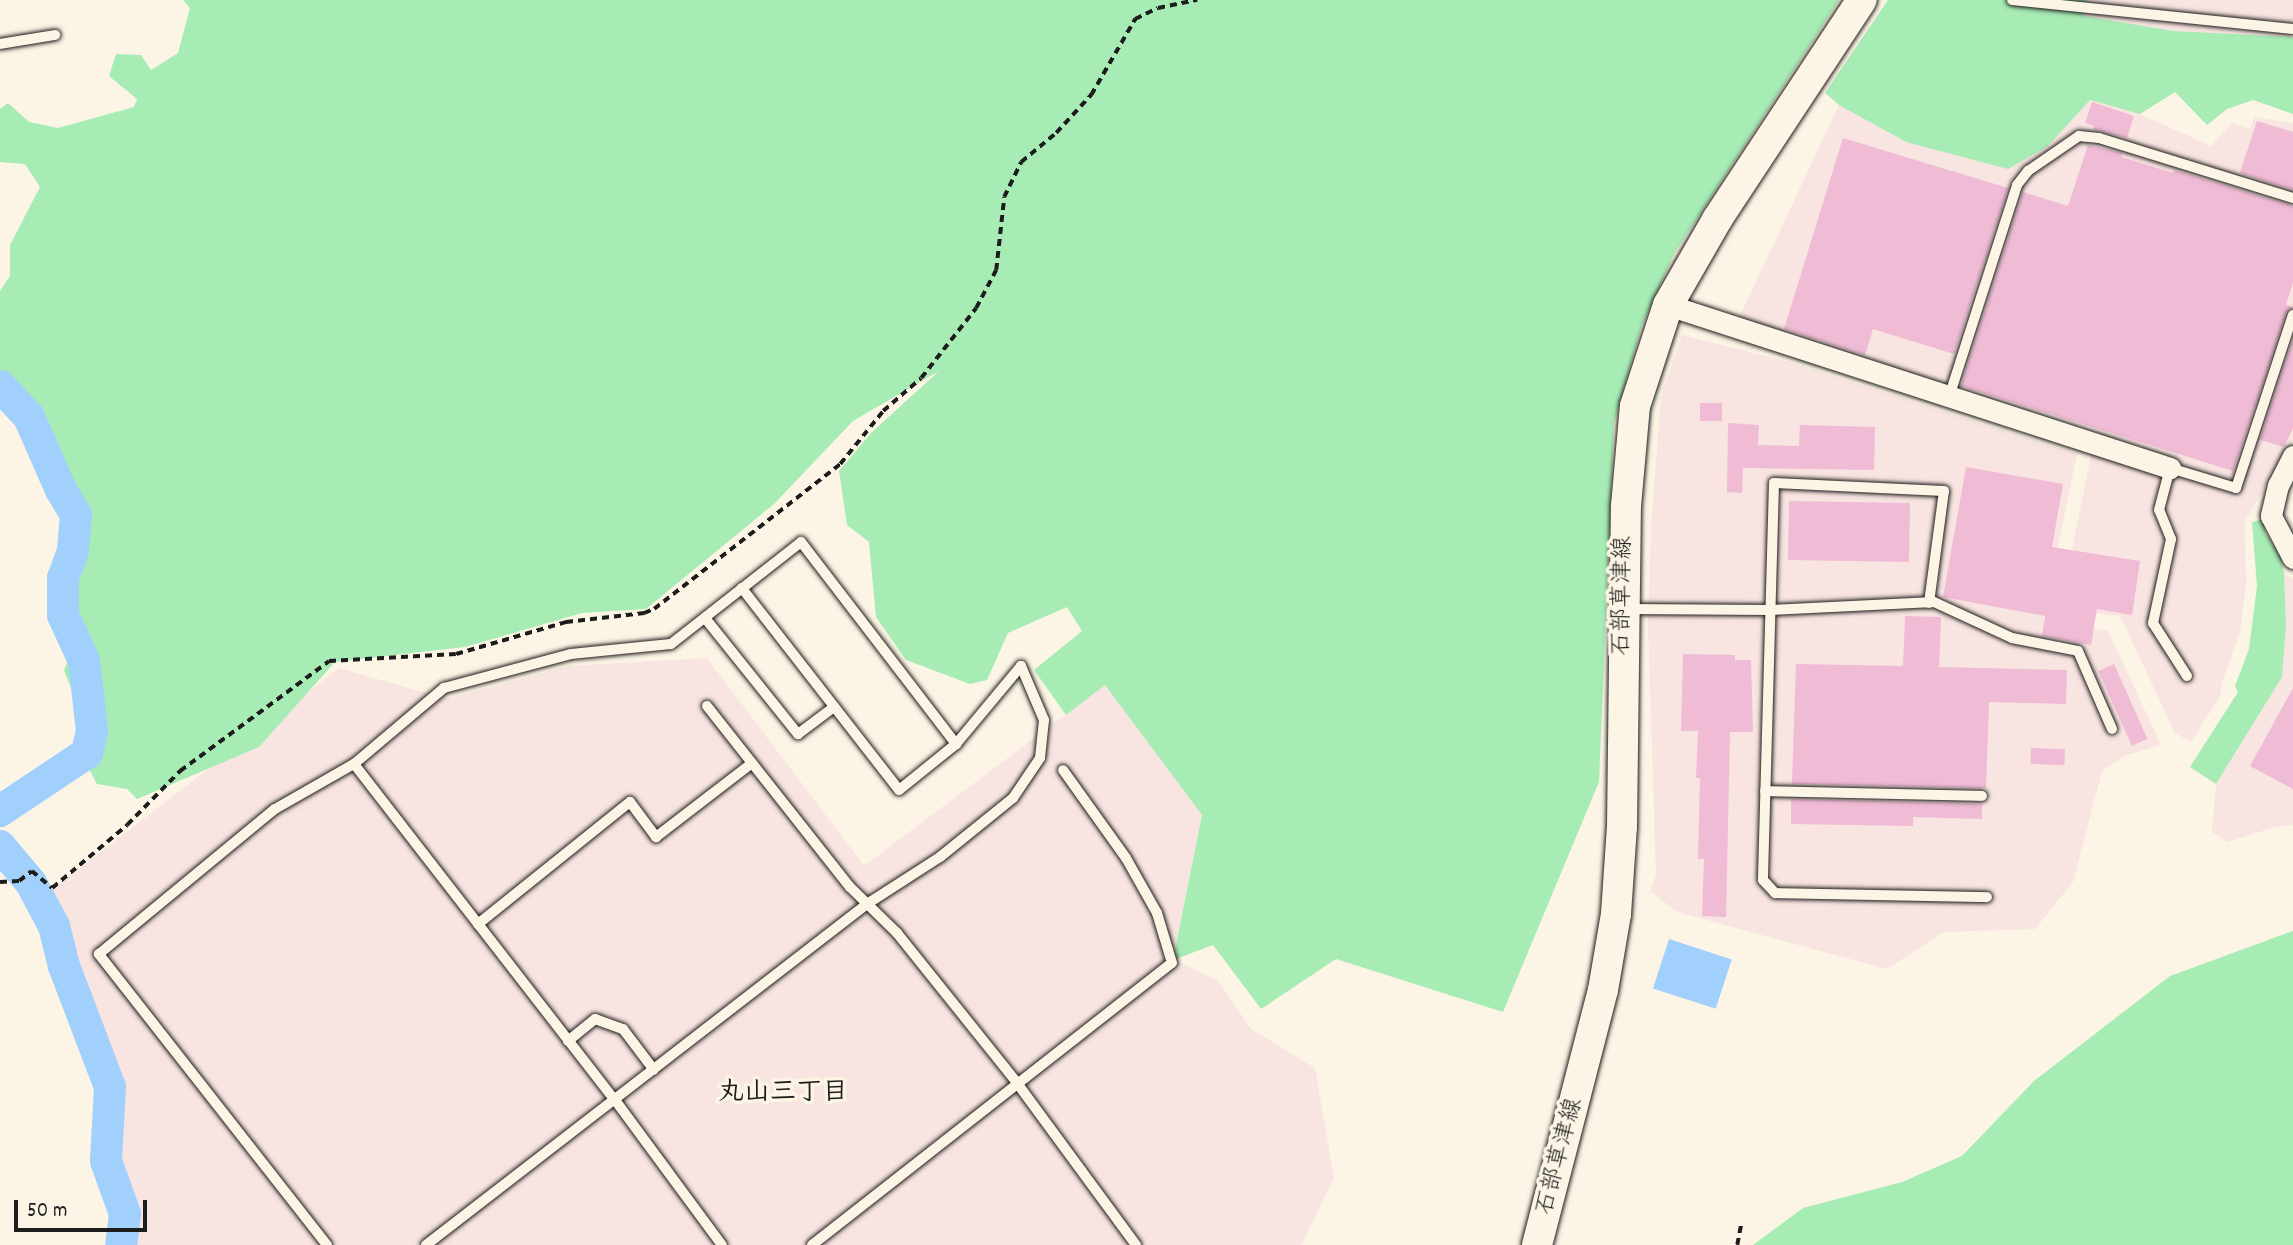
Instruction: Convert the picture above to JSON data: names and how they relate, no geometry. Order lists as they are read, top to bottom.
{
  "streets": {
    "main road": ["石部草津線"]
  },
  "districts": ["丸山三丁目"],
  "scale_bar": "50 m"
}
